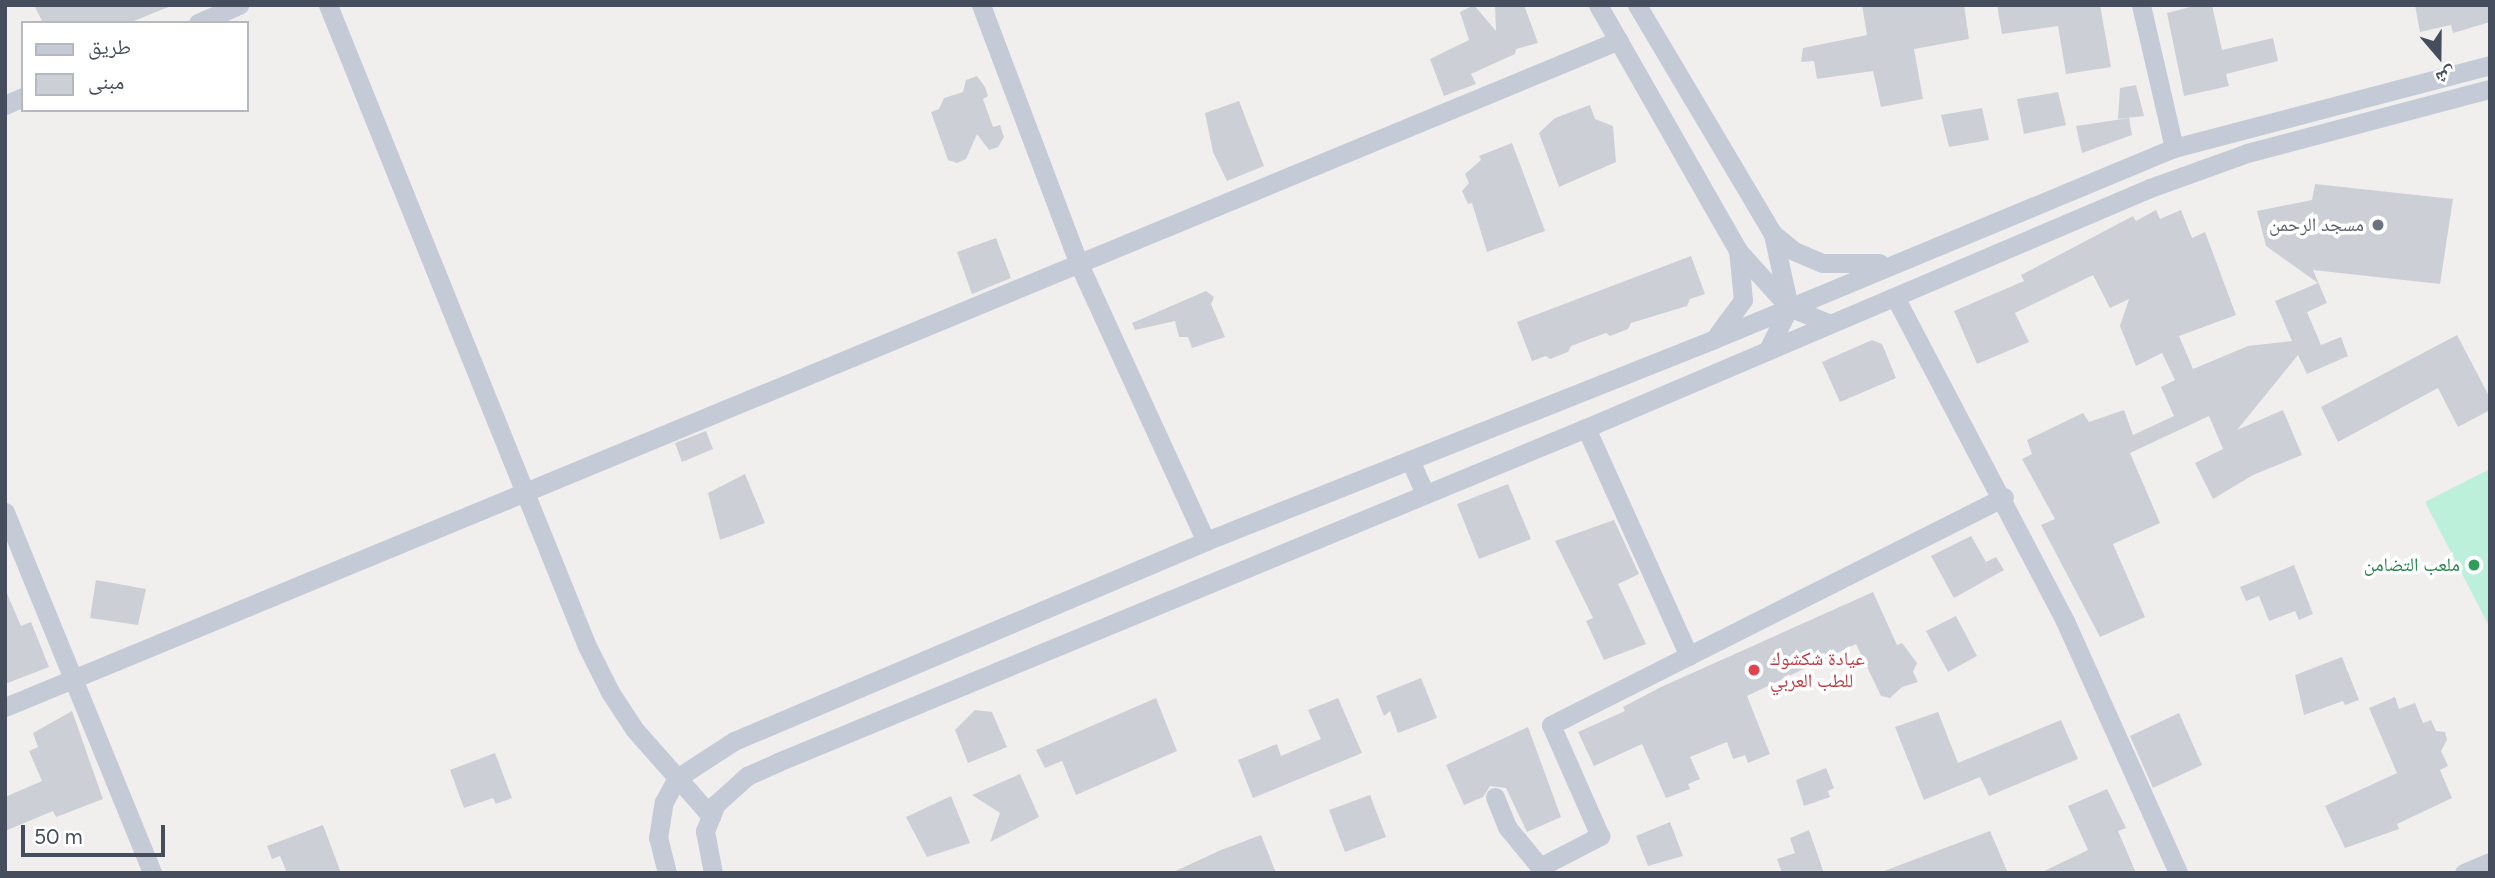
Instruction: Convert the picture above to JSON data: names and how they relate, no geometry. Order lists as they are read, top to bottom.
{
  "places": ["مسجد الرحمن", "ملعب التضامن", "عيادة شكشوك للطب العربي"],
  "legend": ["طريق", "مبنى"],
  "scale_bar": "50 m",
  "north": "bottom"
}
